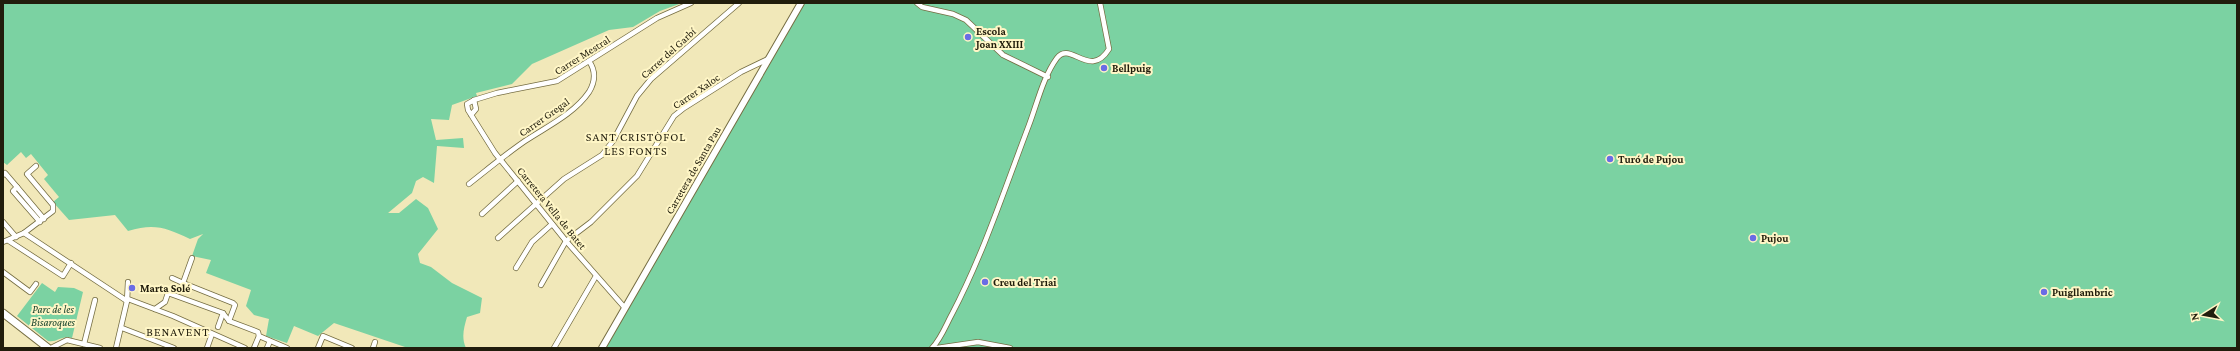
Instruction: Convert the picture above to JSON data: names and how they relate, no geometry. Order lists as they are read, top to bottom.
{
  "streets": {
    "main road": ["Carretera de Santa Pau"],
    "street": [
      "Carrer del Garbí",
      "Carrer Mestral",
      "Carrer Xaloc",
      "Carrer Gregal",
      "Carretera Vella de Batet"
    ]
  },
  "crossings": [
    ["Carrer del Garbí", "Carretera Vella de Batet"],
    ["Carrer Mestral", "Carrer Gregal"],
    ["Carrer Xaloc", "Carretera de Santa Pau"],
    ["Carrer Xaloc", "Carretera Vella de Batet"],
    ["Carrer Gregal", "Carretera Vella de Batet"],
    ["Carretera de Santa Pau", "Carretera Vella de Batet"]
  ],
  "districts": ["SANT CRISTÒFOL LES FONTS", "BENAVENT"],
  "parks": ["Parc de les Bisaroques"],
  "places": [
    "Escola Joan XXIII",
    "Bellpuig",
    "Turó de Pujou",
    "Pujou",
    "Creu del Triai",
    "Marta Solé",
    "Puigllambric"
  ],
  "north": "left"
}
